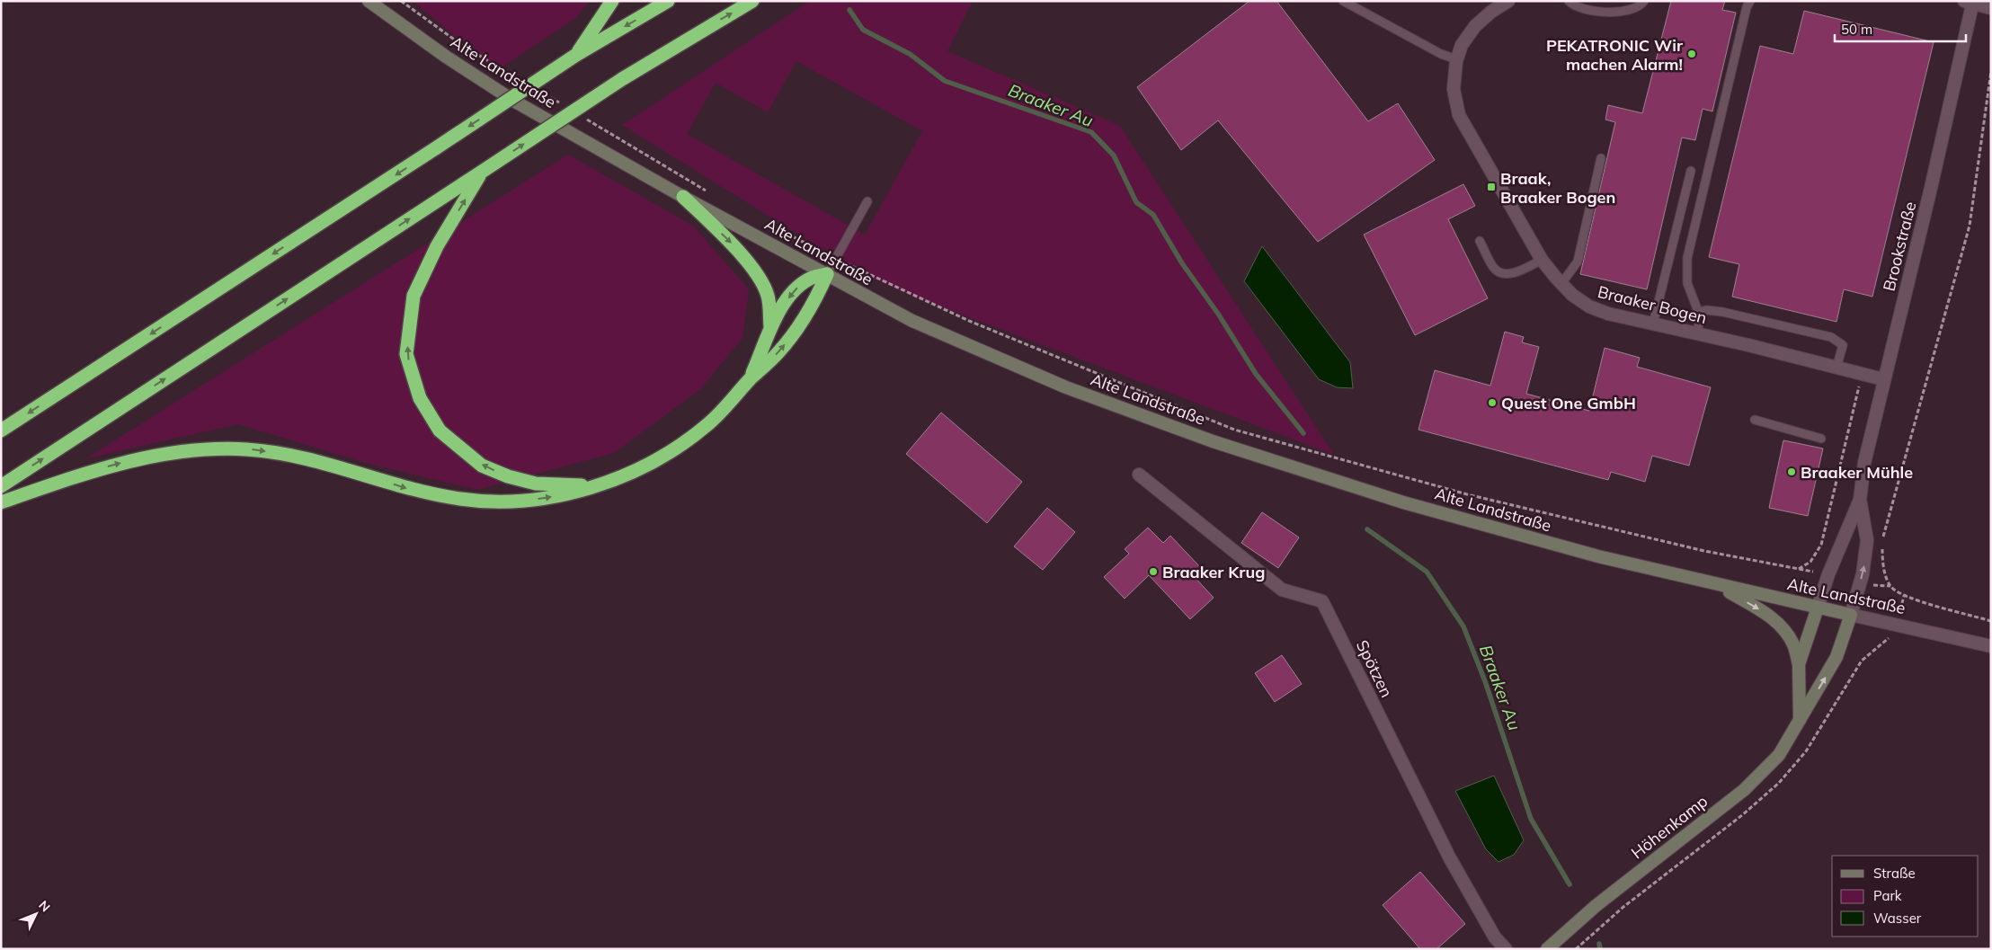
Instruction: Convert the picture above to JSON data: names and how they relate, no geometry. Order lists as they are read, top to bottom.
{
  "streets": {
    "main road": ["Alte Landstraße", "Höhenkamp"],
    "street": ["Brookstraße", "Braaker Bogen", "Spötzen"]
  },
  "crossings": [
    ["Alte Landstraße", "Brookstraße"],
    ["Alte Landstraße", "Höhenkamp"],
    ["Brookstraße", "Braaker Bogen"],
    ["Brookstraße", "Höhenkamp"]
  ],
  "water": ["Braaker Au"],
  "places": {
    "other": [
      "PEKATRONIC Wir machen Alarm!",
      "Quest One GmbH",
      "Braaker Mühle",
      "Braaker Krug"
    ],
    "transit": ["Braak, Braaker Bogen"]
  },
  "legend": ["Straße", "Park", "Wasser"],
  "scale_bar": "50 m",
  "north": "top right"
}
